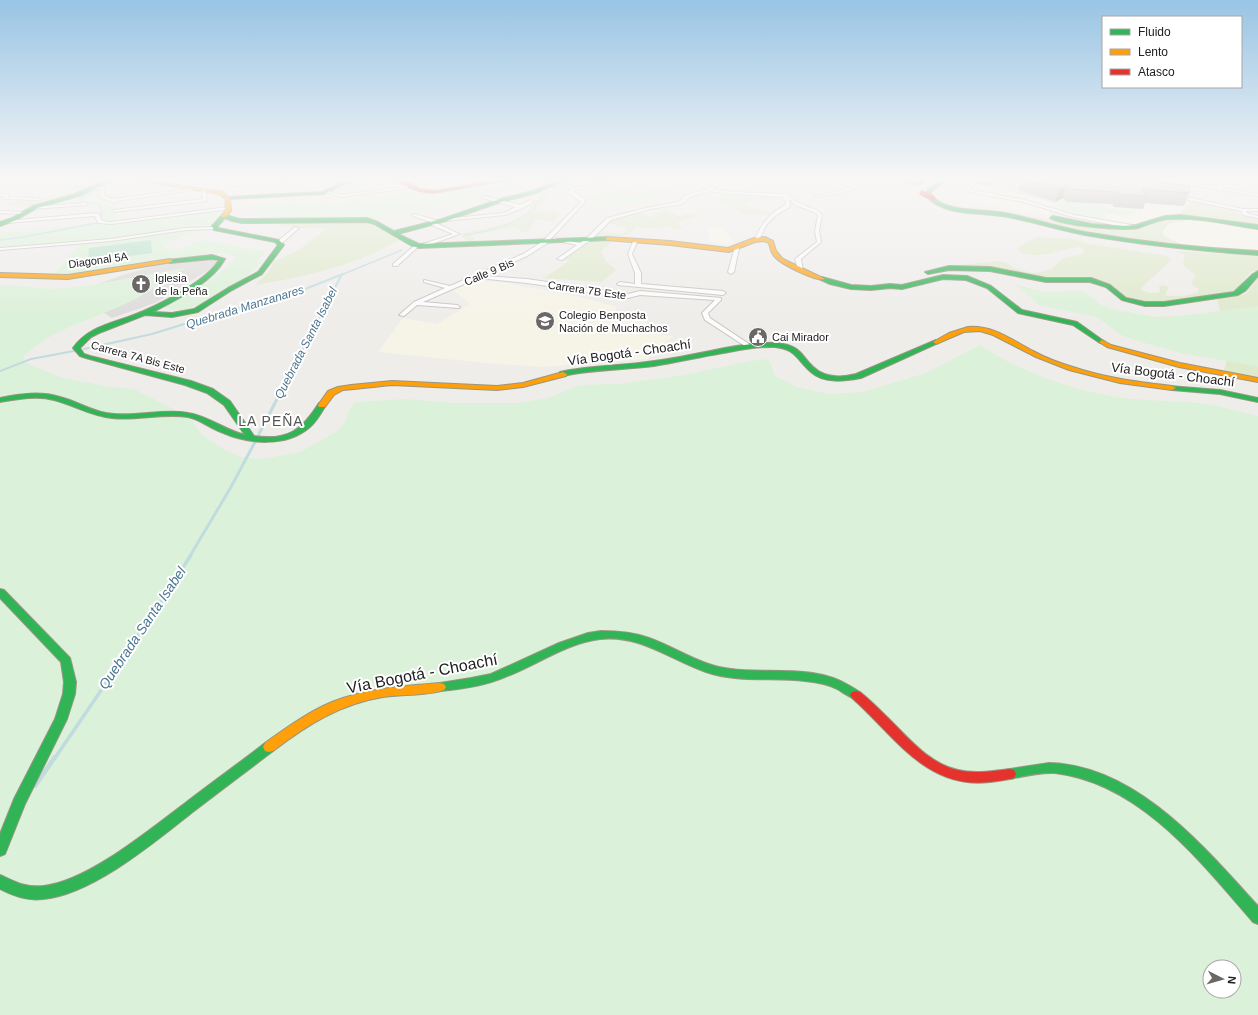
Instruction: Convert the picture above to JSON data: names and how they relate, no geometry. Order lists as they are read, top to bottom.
{
  "streets": {
    "main road": ["Diagonal 5A", "Vía Bogotá - Choachí", "Carrera 7A Bis Este"],
    "street": ["Calle 9 Bis", "Carrera 7B Este"]
  },
  "crossings": [
    ["Diagonal 5A", "Carrera 7A Bis Este"],
    ["Calle 9 Bis", "Carrera 7B Este"],
    ["Carrera 7B Este", "Vía Bogotá - Choachí"],
    ["Vía Bogotá - Choachí", "Carrera 7A Bis Este"]
  ],
  "districts": ["LA PEÑA"],
  "water": ["Quebrada Manzanares", "Quebrada Santa Isabel"],
  "places": {
    "church": ["Iglesia de la Peña"],
    "school or university": ["Colegio Benposta Nación de Muchachos"],
    "public building": ["Cai Mirador"]
  },
  "legend": ["Fluido", "Lento", "Atasco"],
  "north": "right"
}
